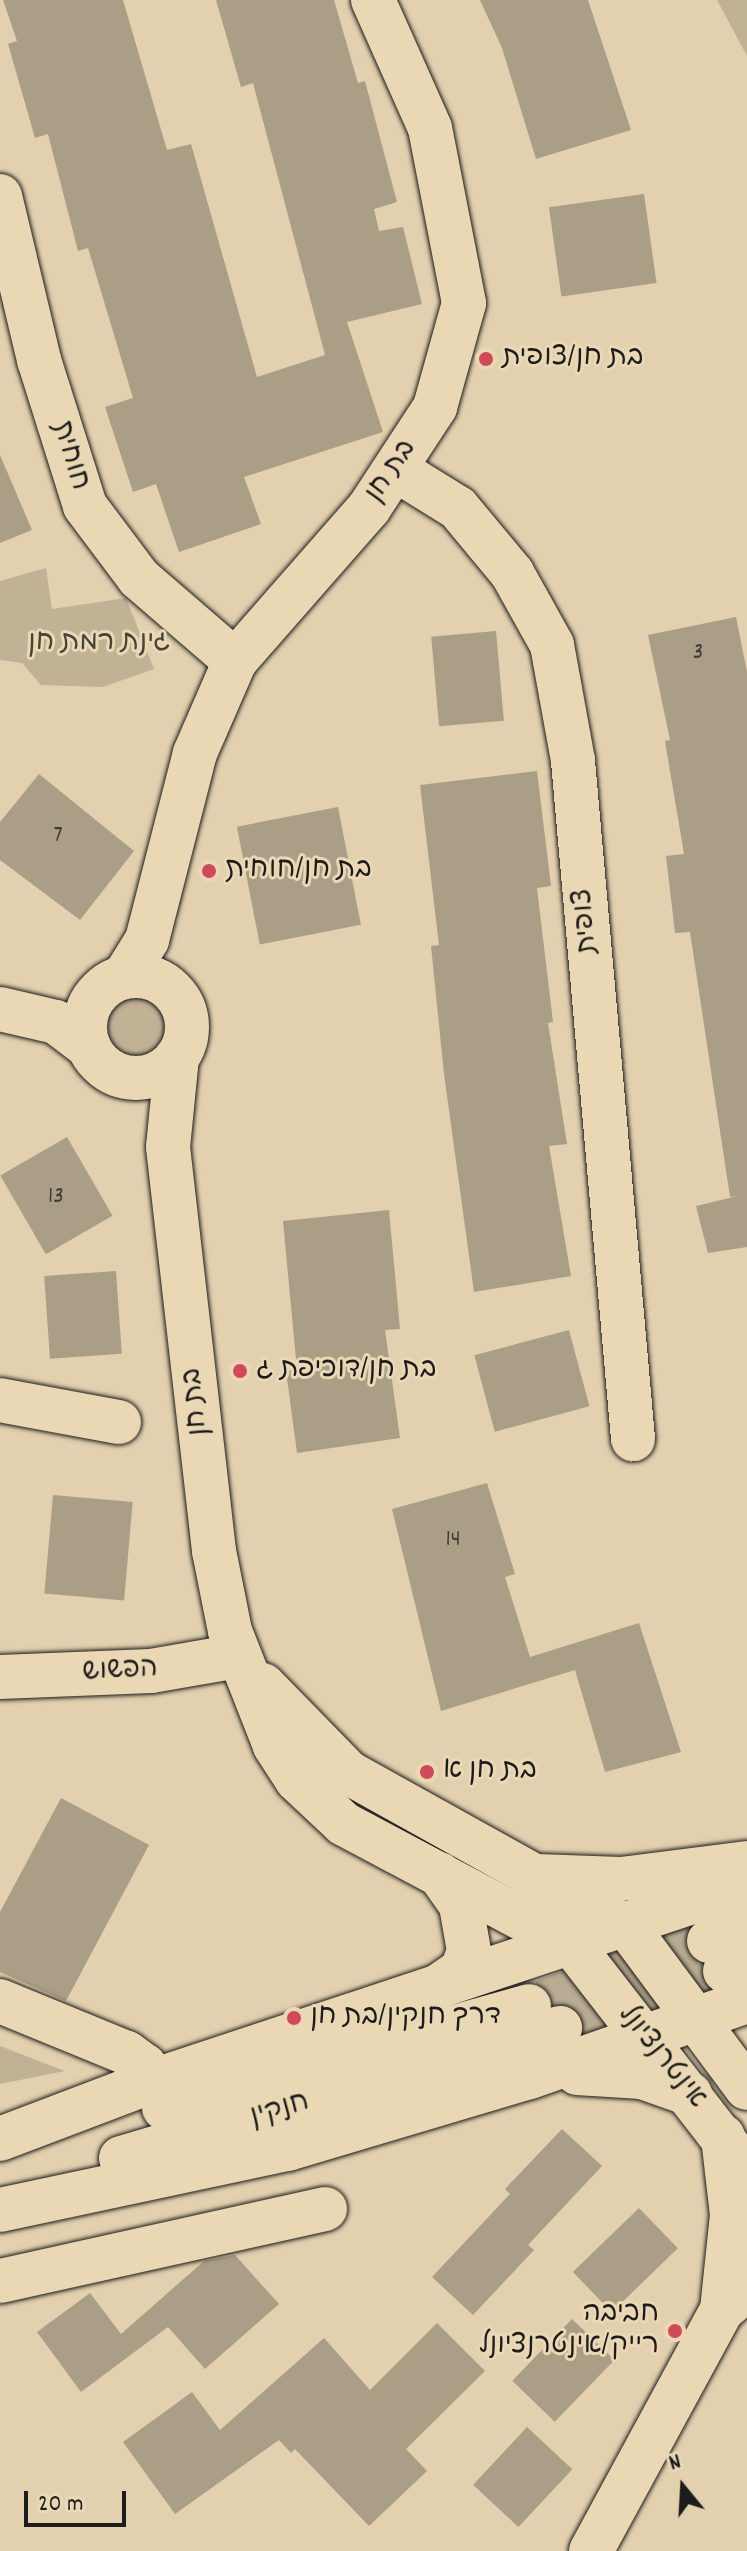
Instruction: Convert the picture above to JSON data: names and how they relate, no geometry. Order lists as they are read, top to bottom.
{
  "streets": {
    "street": [
      "חוחית",
      "בת חן",
      "צופית",
      "הפשוש",
      "אינטרנציונל",
      "חנקין"
    ]
  },
  "crossings": [
    ["חוחית", "בת חן"],
    ["בת חן", "צופית"],
    ["בת חן", "הפשוש"],
    ["בת חן", "אינטרנציונל"]
  ],
  "parks": ["גינת רמת חן"],
  "places": [
    "בת חן/צופית",
    "בת חן/חוחית",
    "בת חן/דוכיפת ג",
    "בת חן א",
    "דרך חנקין/בת חן",
    "חביבה רייק/אינטרנציונל"
  ],
  "house_numbers": [
    "3",
    "7",
    "13",
    "14"
  ],
  "scale_bar": "20 m",
  "north": "top"
}
